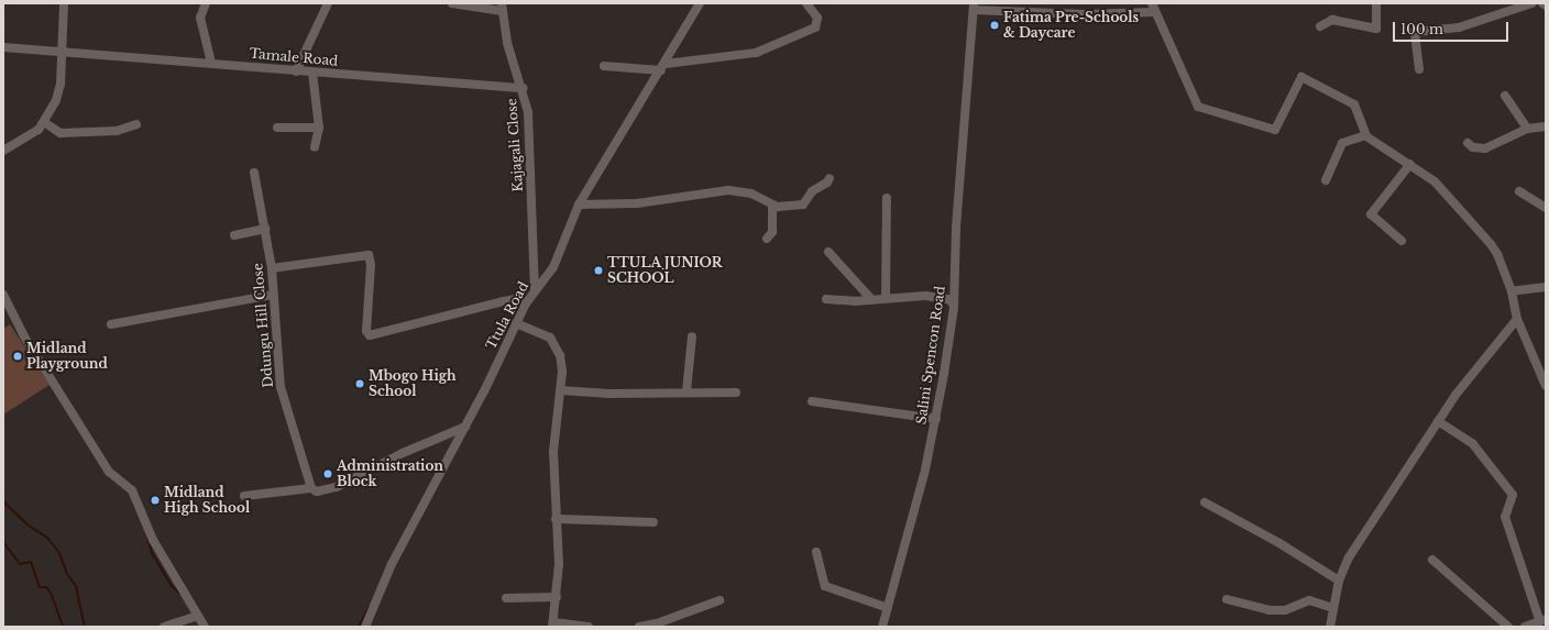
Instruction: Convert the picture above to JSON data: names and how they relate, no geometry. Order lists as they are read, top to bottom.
{
  "streets": {
    "street": [
      "Tamale Road",
      "Kajagali Close",
      "Ttula Road",
      "Ddungu Hill Close",
      "Salini Spencon Road"
    ]
  },
  "crossings": [
    ["Tamale Road", "Kajagali Close"],
    ["Kajagali Close", "Ttula Road"]
  ],
  "places": [
    "Fatima Pre-Schools & Daycare",
    "TTULA JUNIOR SCHOOL",
    "Midland Playground",
    "Mbogo High School",
    "Administration Block",
    "Midland High School"
  ],
  "scale_bar": "100 m"
}
